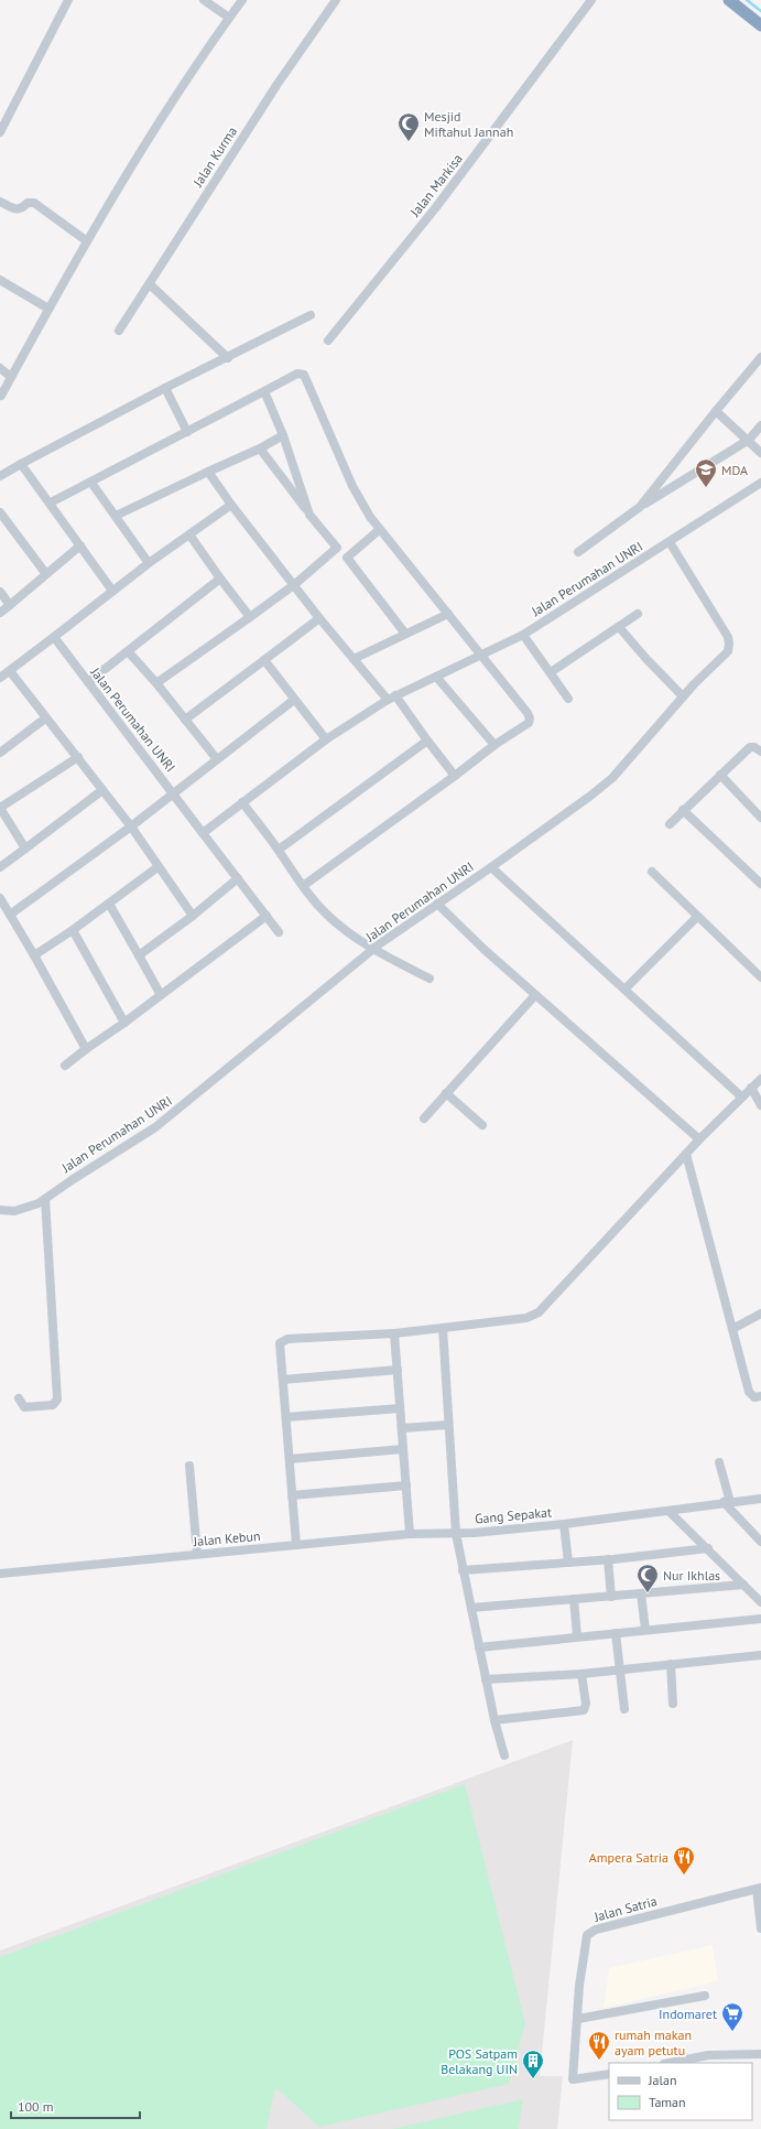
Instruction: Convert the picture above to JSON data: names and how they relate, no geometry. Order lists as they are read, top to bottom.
{
  "streets": {
    "street": [
      "Jalan Kurma",
      "Jalan Markisa",
      "Jalan Perumahan UNRI",
      "Gang Sepakat",
      "Jalan Kebun",
      "Jalan Satria"
    ]
  },
  "crossings": [
    ["Gang Sepakat", "Jalan Kebun"]
  ],
  "places": {
    "mosque": ["Mesjid Miftahul Jannah", "Nur Ikhlas"],
    "school or university": ["MDA"],
    "restaurant": ["Ampera Satria", "rumah makan ayam petutu"],
    "supermarket": ["Indomaret"],
    "building": ["POS Satpam Belakang UIN"]
  },
  "legend": ["Jalan", "Taman"],
  "scale_bar": "100 m"
}
